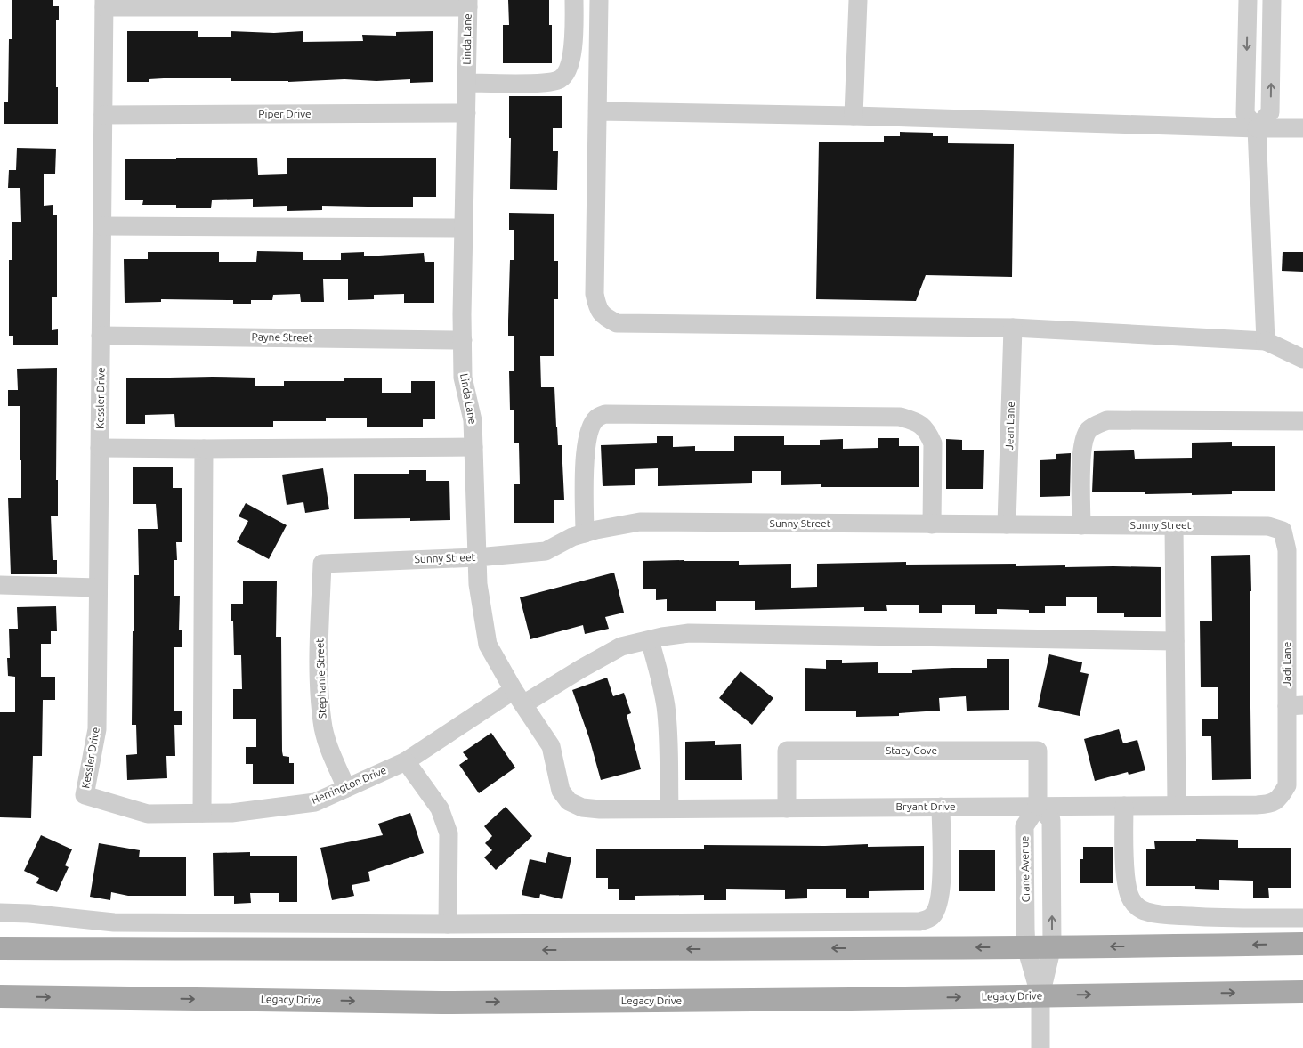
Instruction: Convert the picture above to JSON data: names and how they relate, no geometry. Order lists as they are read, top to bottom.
{
  "streets": {
    "main road": ["Legacy Drive"],
    "street": [
      "Linda Lane",
      "Piper Drive",
      "Payne Street",
      "Kessler Drive",
      "Jean Lane",
      "Sunny Street",
      "Jadi Lane",
      "Stephanie Street",
      "Stacy Cove",
      "Herrington Drive",
      "Bryant Drive",
      "Crane Avenue"
    ]
  },
  "crossings": [
    ["Linda Lane", "Piper Drive"],
    ["Linda Lane", "Payne Street"],
    ["Linda Lane", "Sunny Street"],
    ["Linda Lane", "Herrington Drive"],
    ["Linda Lane", "Bryant Drive"],
    ["Piper Drive", "Kessler Drive"],
    ["Payne Street", "Kessler Drive"],
    ["Kessler Drive", "Herrington Drive"],
    ["Jean Lane", "Sunny Street"],
    ["Sunny Street", "Jadi Lane"],
    ["Sunny Street", "Stephanie Street"],
    ["Jadi Lane", "Bryant Drive"],
    ["Stephanie Street", "Herrington Drive"],
    ["Stacy Cove", "Bryant Drive"],
    ["Stacy Cove", "Crane Avenue"],
    ["Bryant Drive", "Crane Avenue"],
    ["Crane Avenue", "Legacy Drive"]
  ]
}
